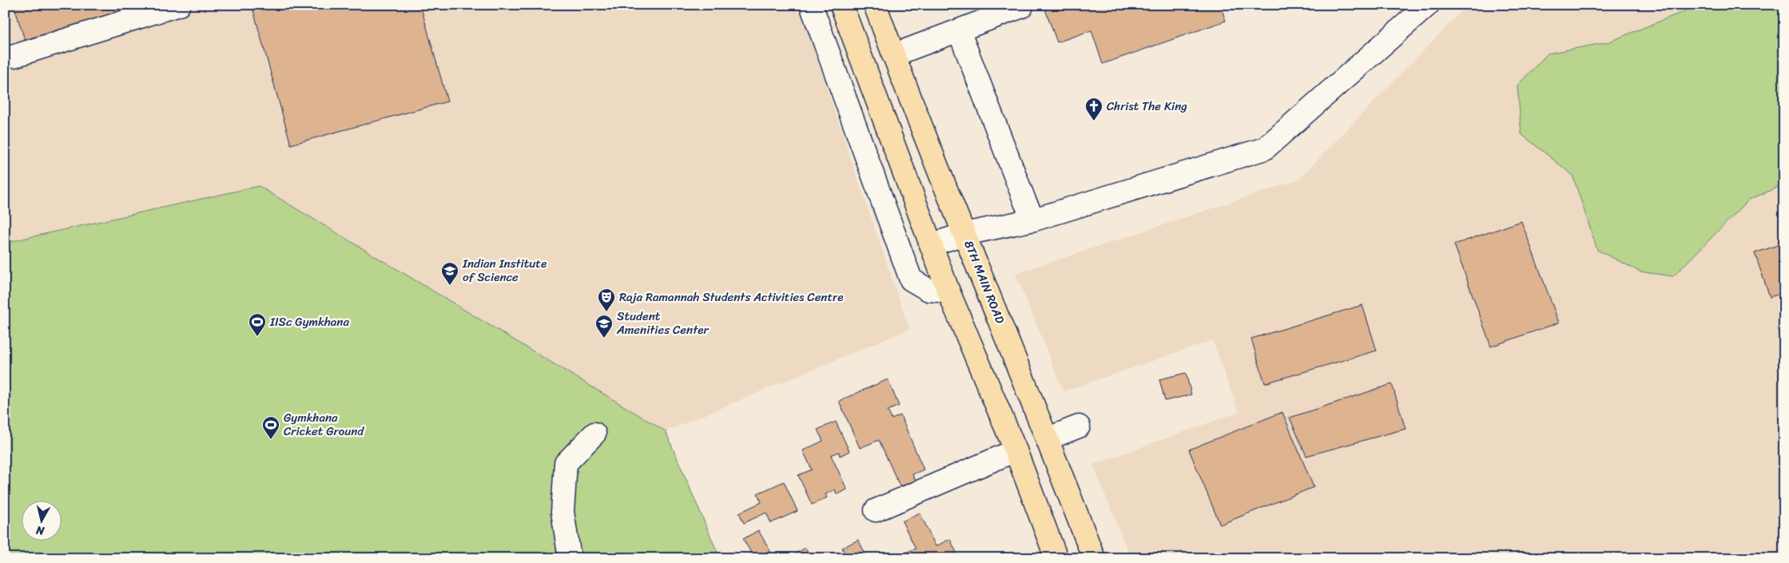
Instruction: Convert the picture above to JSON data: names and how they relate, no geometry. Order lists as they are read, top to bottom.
{
  "streets": {
    "main road": ["8TH MAIN ROAD"]
  },
  "places": {
    "church": ["Christ The King"],
    "school or university": ["Indian Institute of Science", "Student Amenities Center"],
    "theatre": ["Raja Ramannah Students Activities Centre"],
    "sports": ["IISc Gymkhana", "Gymkhana Cricket Ground"]
  },
  "north": "bottom"
}
